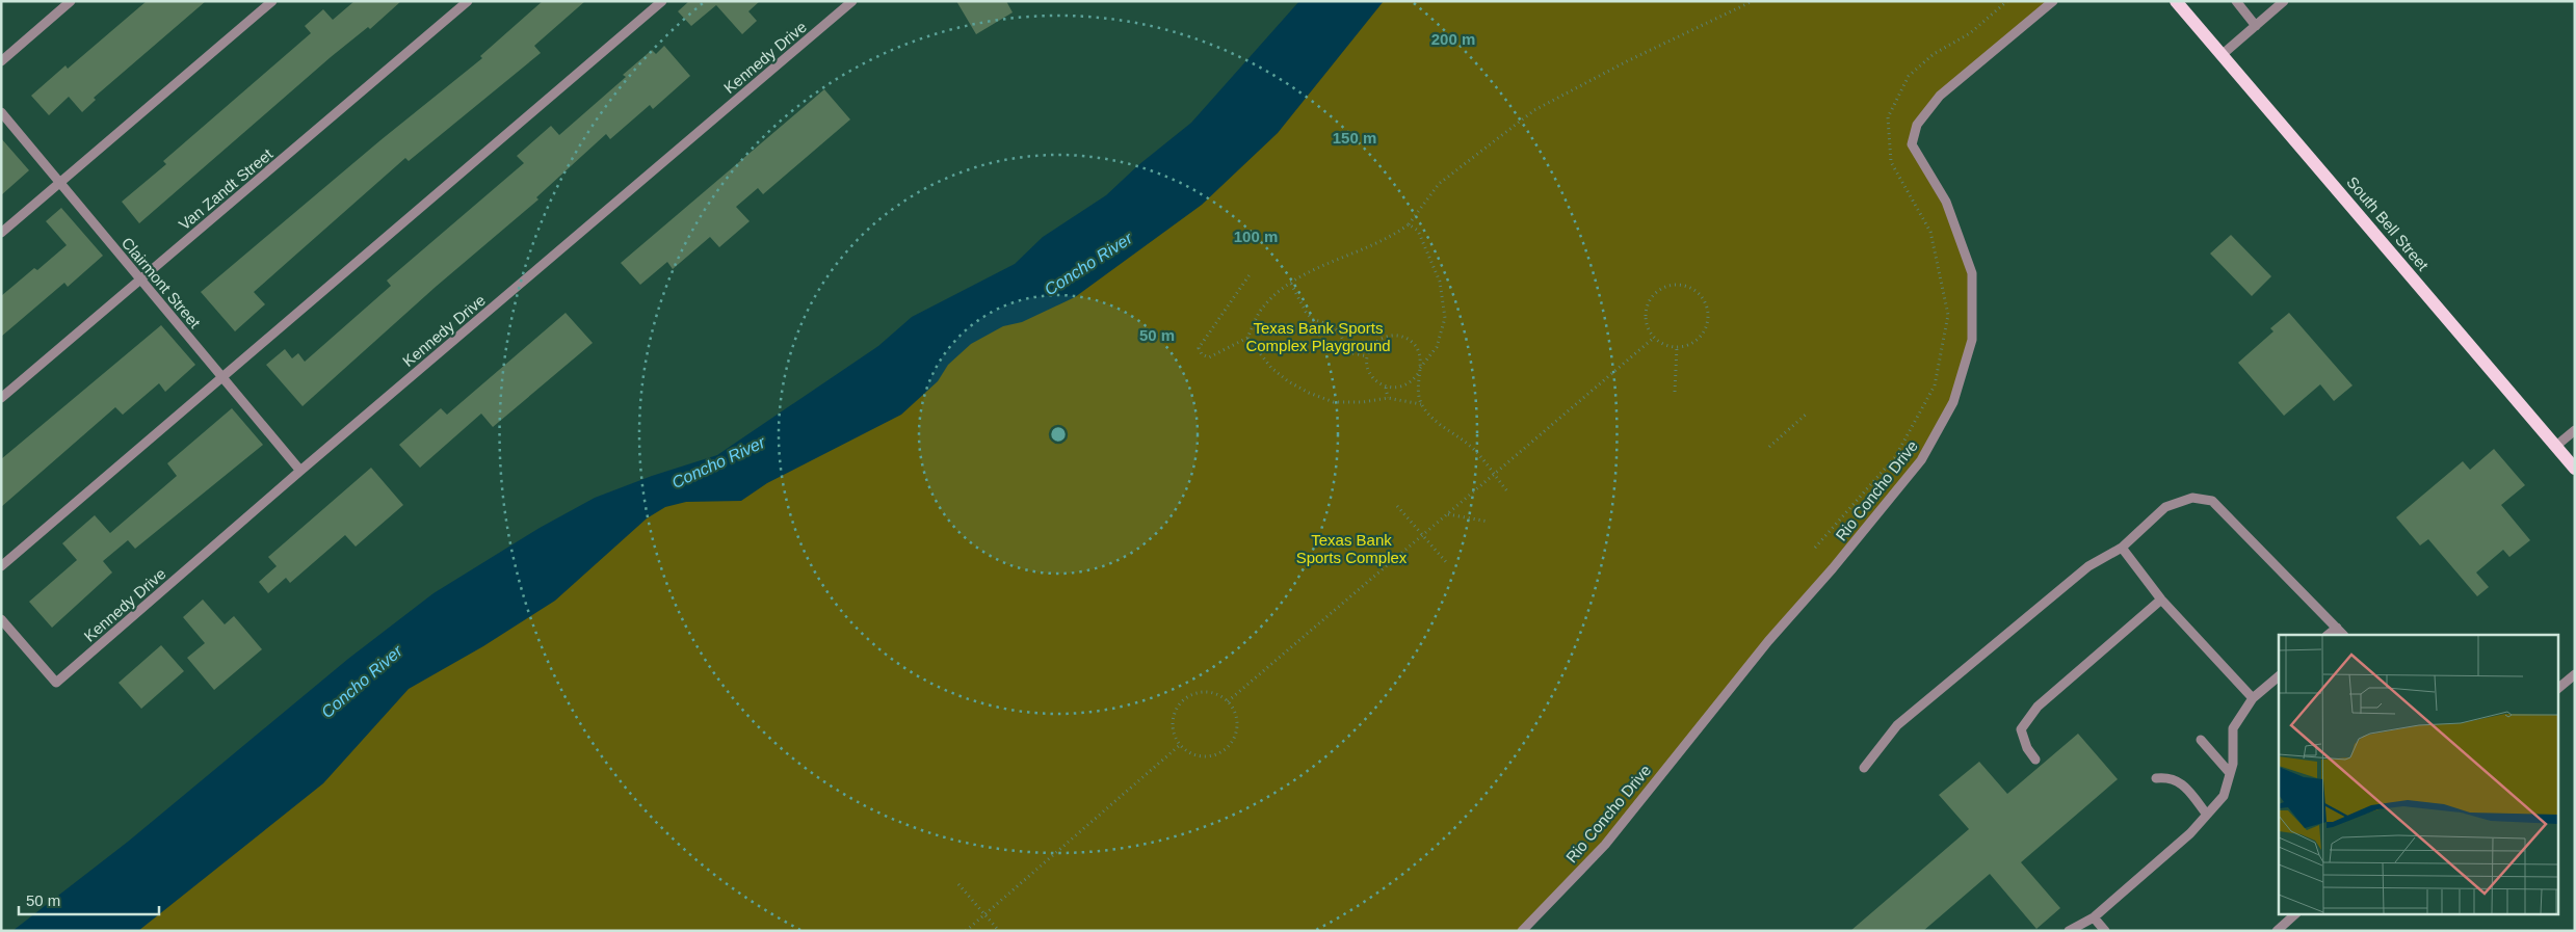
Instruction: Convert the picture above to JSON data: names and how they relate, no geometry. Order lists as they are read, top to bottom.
{
  "streets": {
    "main road": ["South Bell Street"],
    "street": [
      "Kennedy Drive",
      "Van Zandt Street",
      "Clairmont Street",
      "Rio Concho Drive"
    ]
  },
  "crossings": [
    ["Kennedy Drive", "Clairmont Street"],
    ["Van Zandt Street", "Clairmont Street"]
  ],
  "water": ["Concho River"],
  "parks": ["Texas Bank Sports Complex Playground", "Texas Bank Sports Complex"],
  "scale_bar": "50 m",
  "rings": [
    "200 m",
    "150 m",
    "100 m",
    "50 m"
  ]
}
